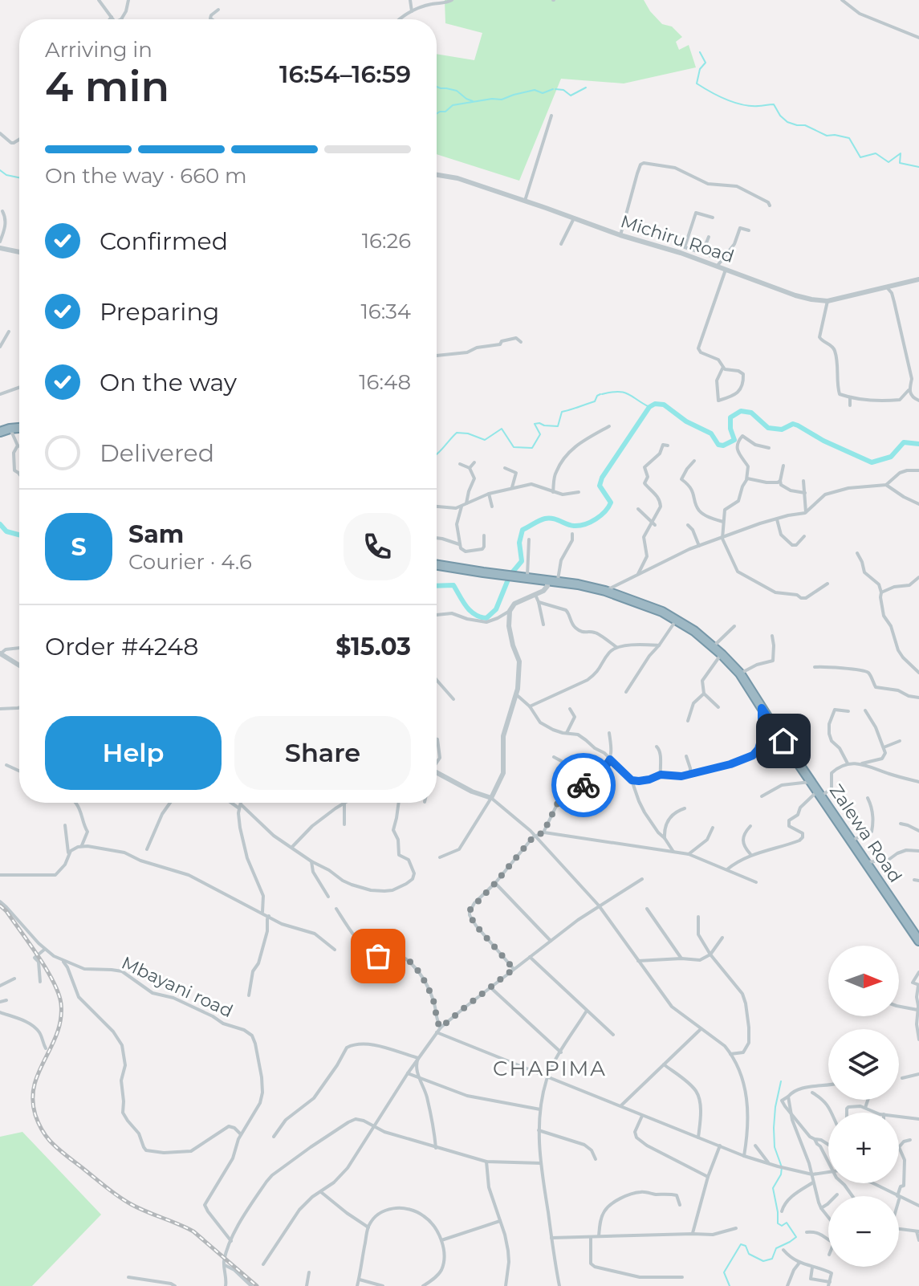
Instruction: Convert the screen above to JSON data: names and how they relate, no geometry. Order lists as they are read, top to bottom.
{
  "streets": {
    "highway": ["Zalewa Road"],
    "street": ["Michiru Road", "Mbayani road"]
  },
  "districts": ["CHAPIMA"],
  "north": "right",
  "page": {
    "heading": ["4 min", "Arriving in", "16:54–16:59"],
    "panel": [
      "Sam",
      "Courier · 4.6",
      "Order #4248",
      "$15.03"
    ],
    "bar": "On the way · 660 m",
    "list": [
      ["Confirmed", "16:26"],
      ["Preparing", "16:34"],
      ["On the way", "16:48"],
      "Delivered"
    ],
    "round": "S",
    "buttons": ["Help", "Share"],
    "map_buttons": ["+", "−"]
  }
}
